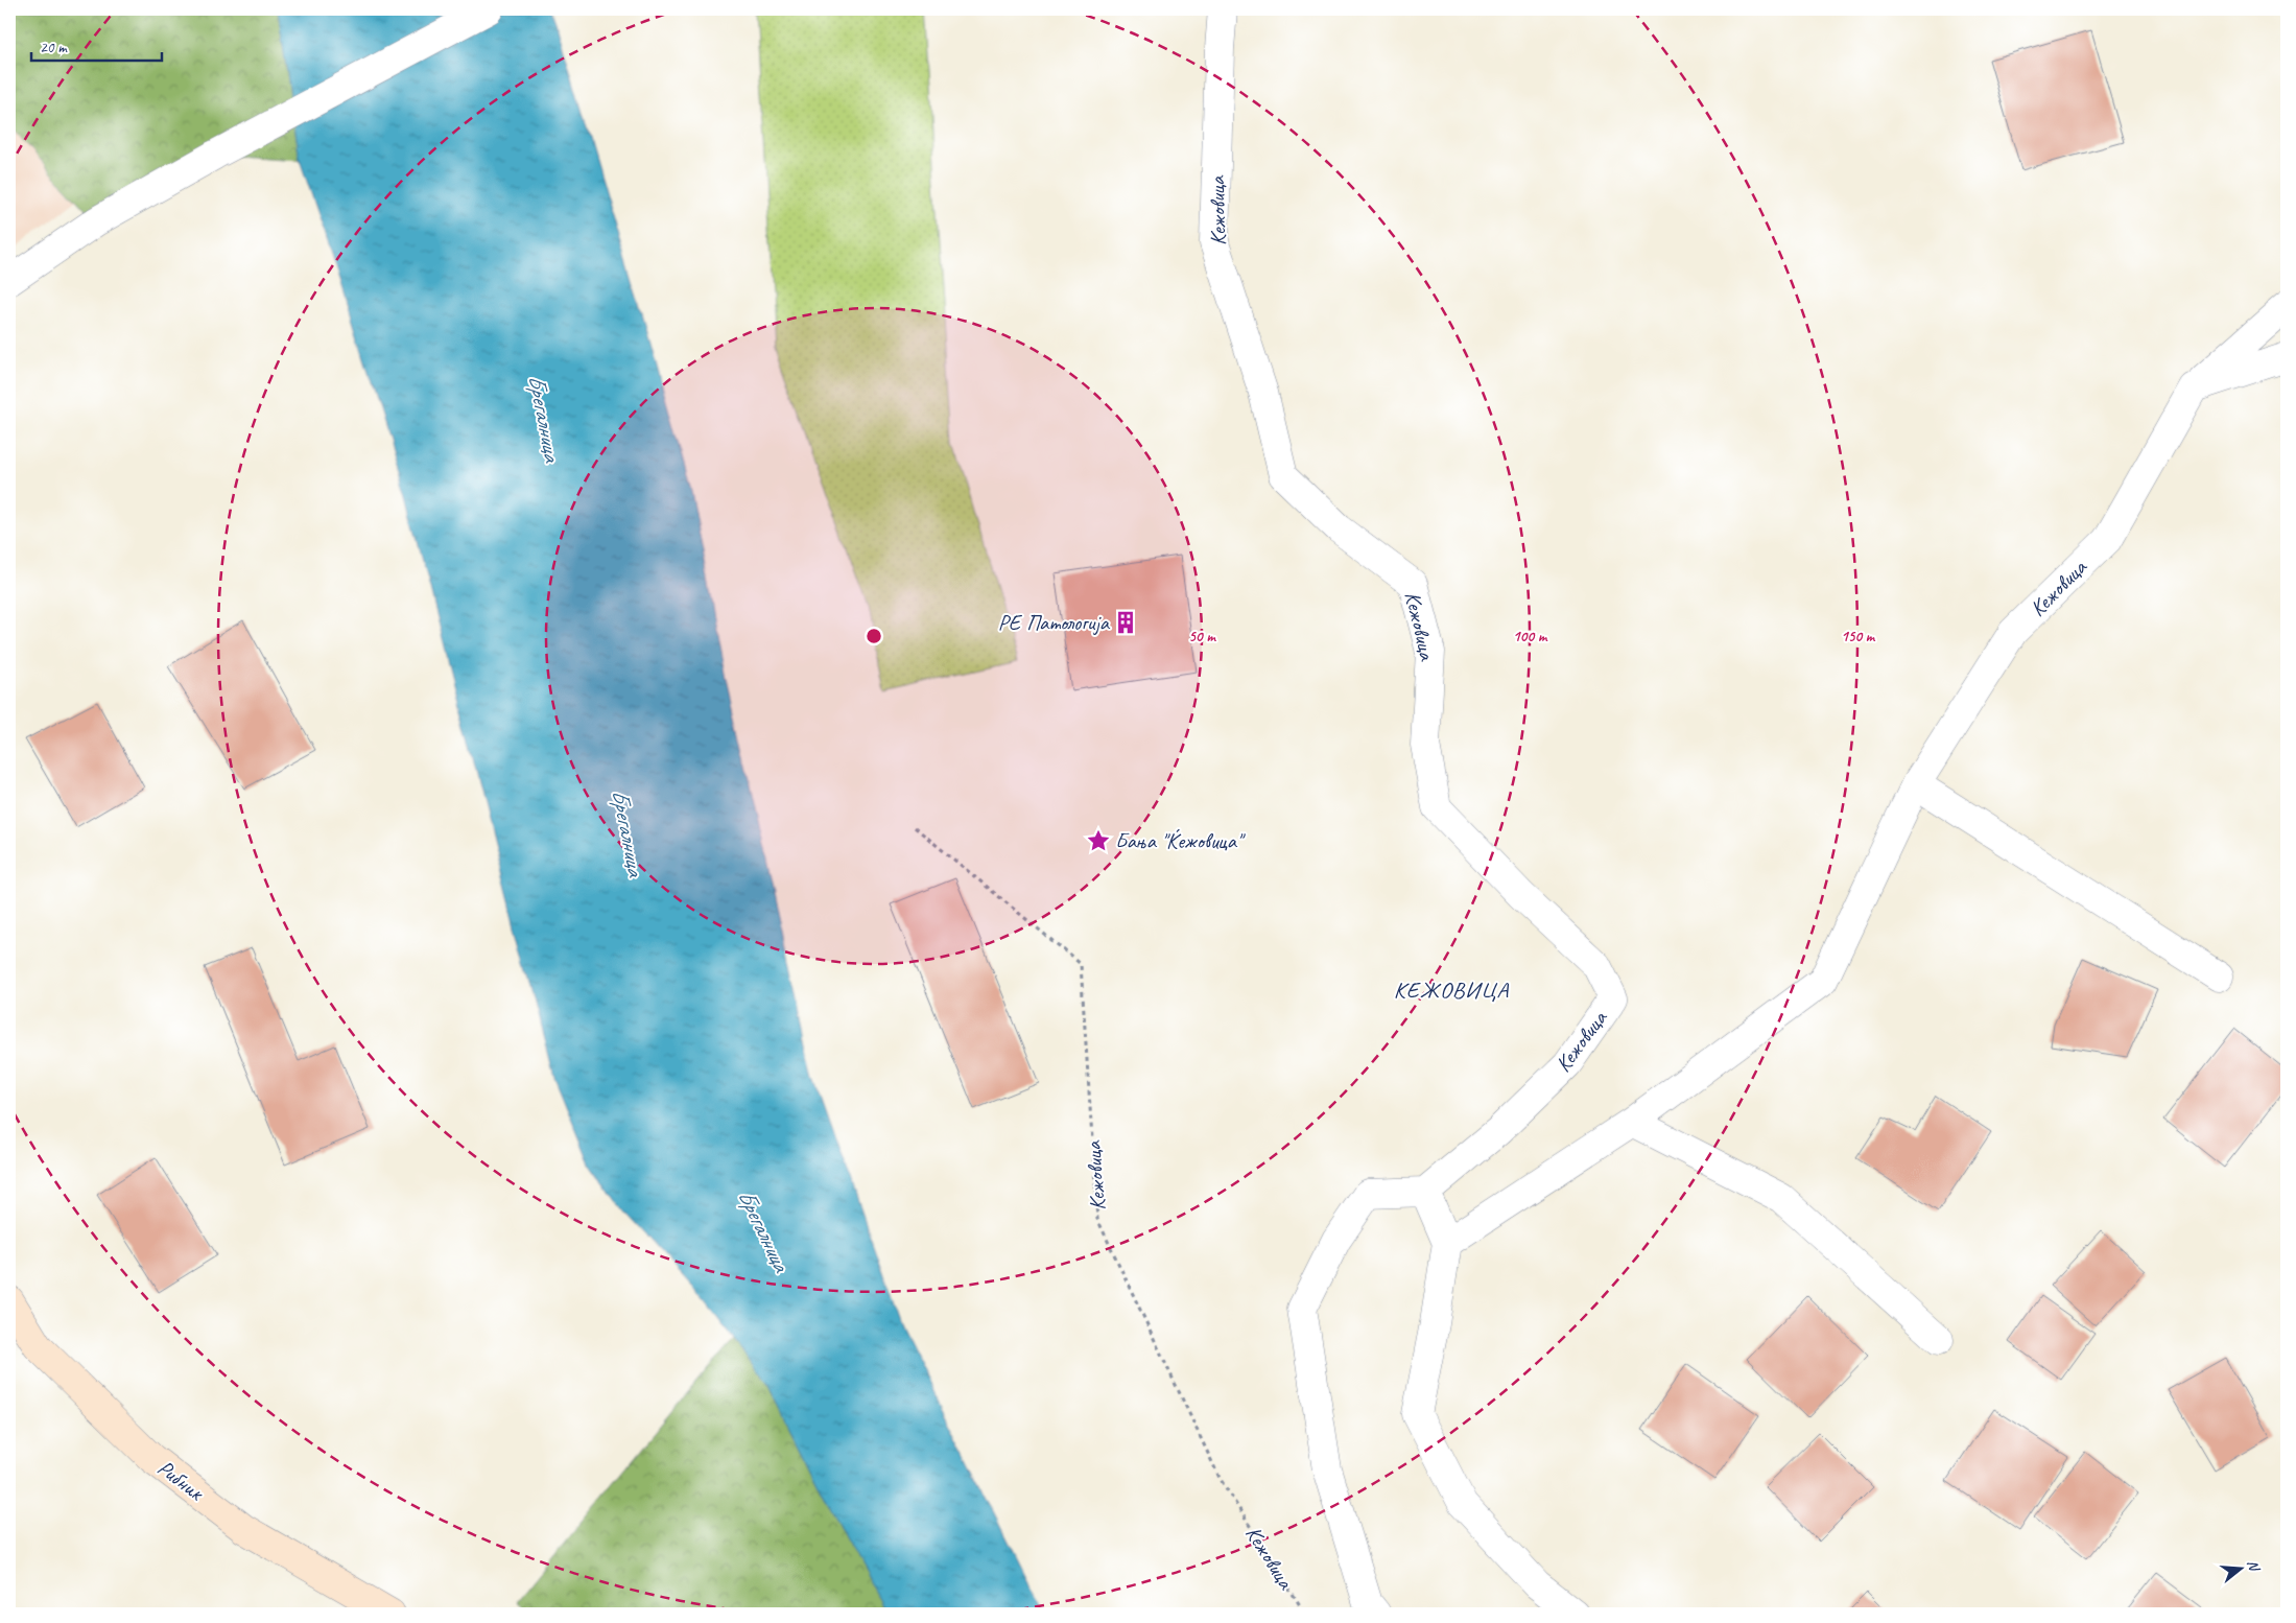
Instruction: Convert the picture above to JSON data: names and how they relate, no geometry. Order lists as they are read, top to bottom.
{
  "streets": {
    "main road": ["Рибник"],
    "street": ["Кежовица"]
  },
  "districts": ["КЕЖОВИЦА"],
  "water": ["Брегалница"],
  "places": {
    "building": ["РЕ Патологија"],
    "place": ["Бања \"Ќежовица\""]
  },
  "scale_bar": "20 m",
  "north": "right",
  "rings": ["50 m", "100 m", "150 m"]
}
